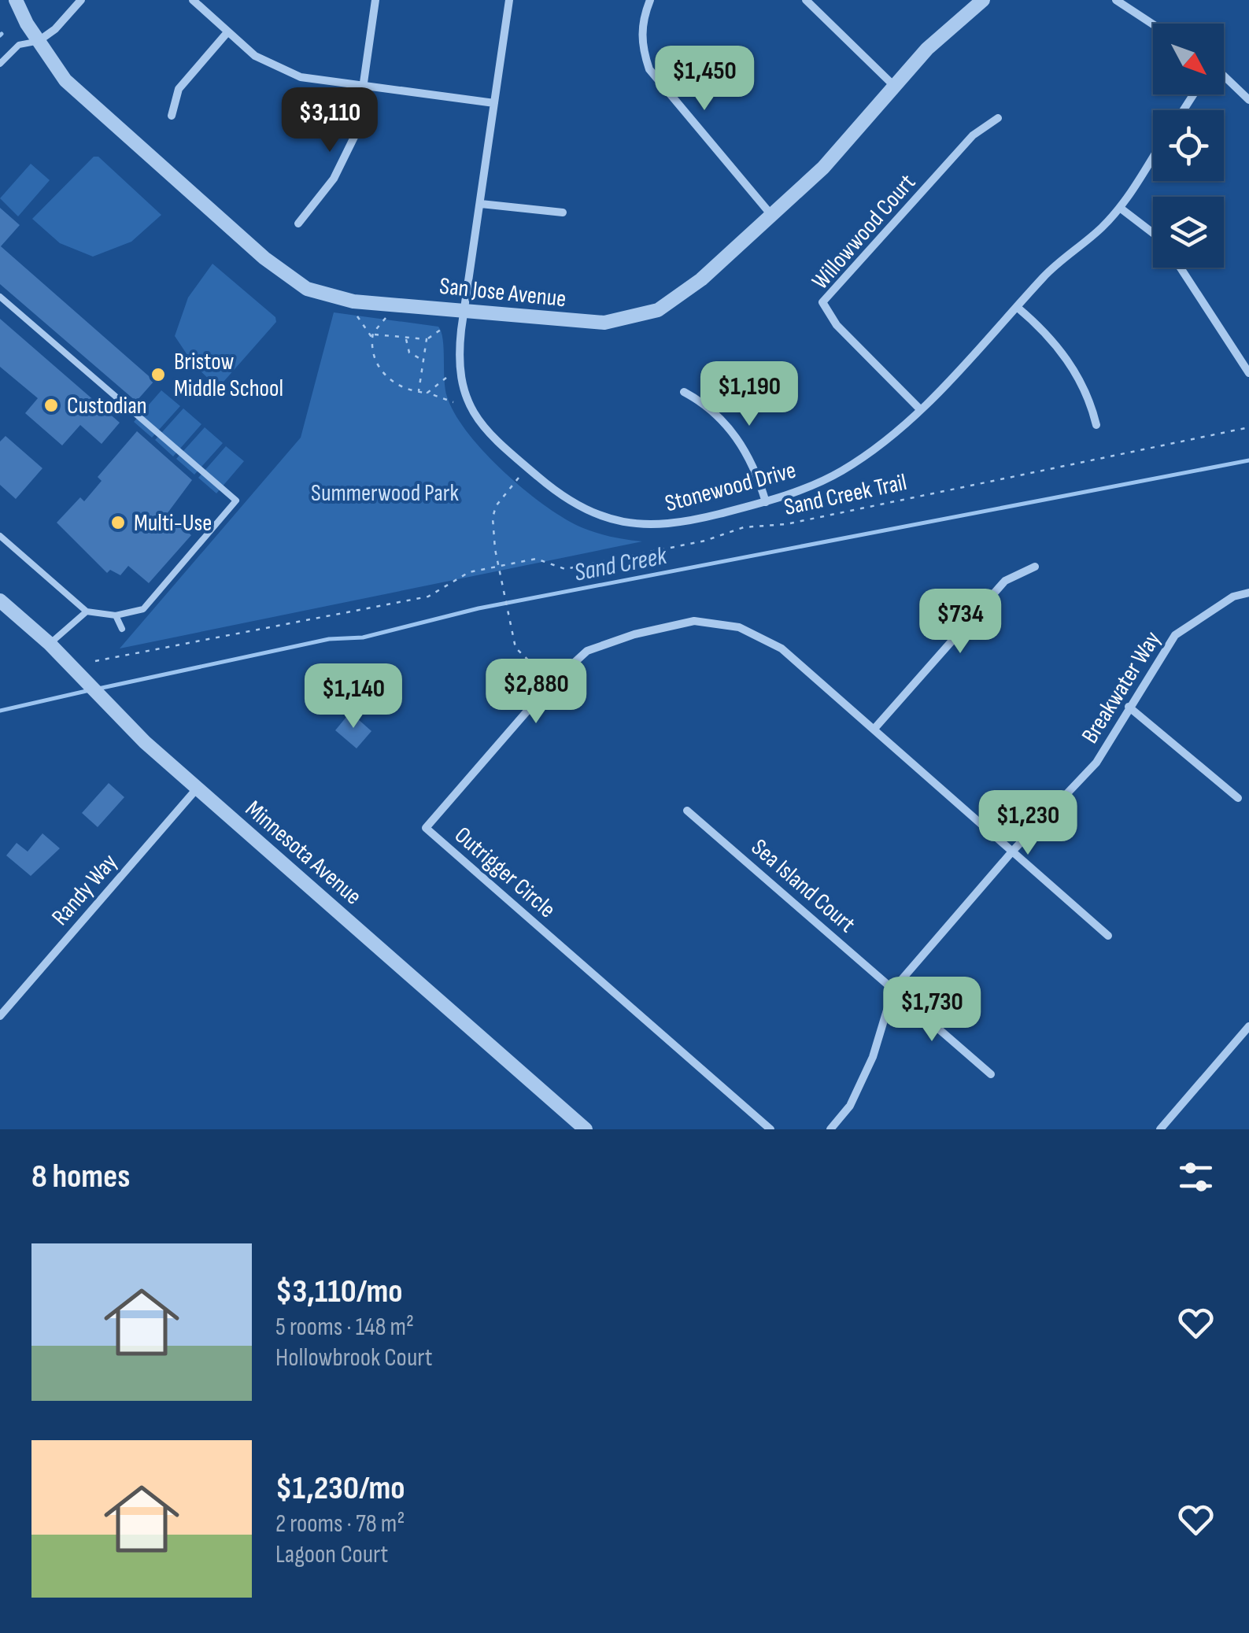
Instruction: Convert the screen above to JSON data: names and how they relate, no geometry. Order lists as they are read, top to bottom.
{
  "streets": {
    "street": [
      "Willowwood Court",
      "San Jose Avenue",
      "Stonewood Drive",
      "Breakwater Way",
      "Minnesota Avenue",
      "Outrigger Circle",
      "Sea Island Court",
      "Randy Way"
    ],
    "path": ["Sand Creek Trail"]
  },
  "crossings": [
    ["Willowwood Court", "Stonewood Drive"],
    ["San Jose Avenue", "Stonewood Drive"],
    ["Breakwater Way", "Outrigger Circle"],
    ["Breakwater Way", "Sea Island Court"],
    ["Minnesota Avenue", "Randy Way"]
  ],
  "water": ["Sand Creek"],
  "parks": ["Summerwood Park"],
  "places": ["Bristow Middle School", "Custodian", "Multi-Use"],
  "north": "bottom right",
  "page": {
    "price": [
      "$1,450",
      "$3,110",
      "$1,190",
      "$734",
      "$2,880",
      "$1,140",
      "$1,230",
      "$1,730"
    ],
    "heading": "8 homes",
    "list": [
      {
        "name": "$3,110/mo",
        "note": "5 rooms · 148 m² · Hollowbrook Court"
      },
      {
        "name": "$1,230/mo",
        "note": "2 rooms · 78 m² · Lagoon Court"
      }
    ]
  }
}
